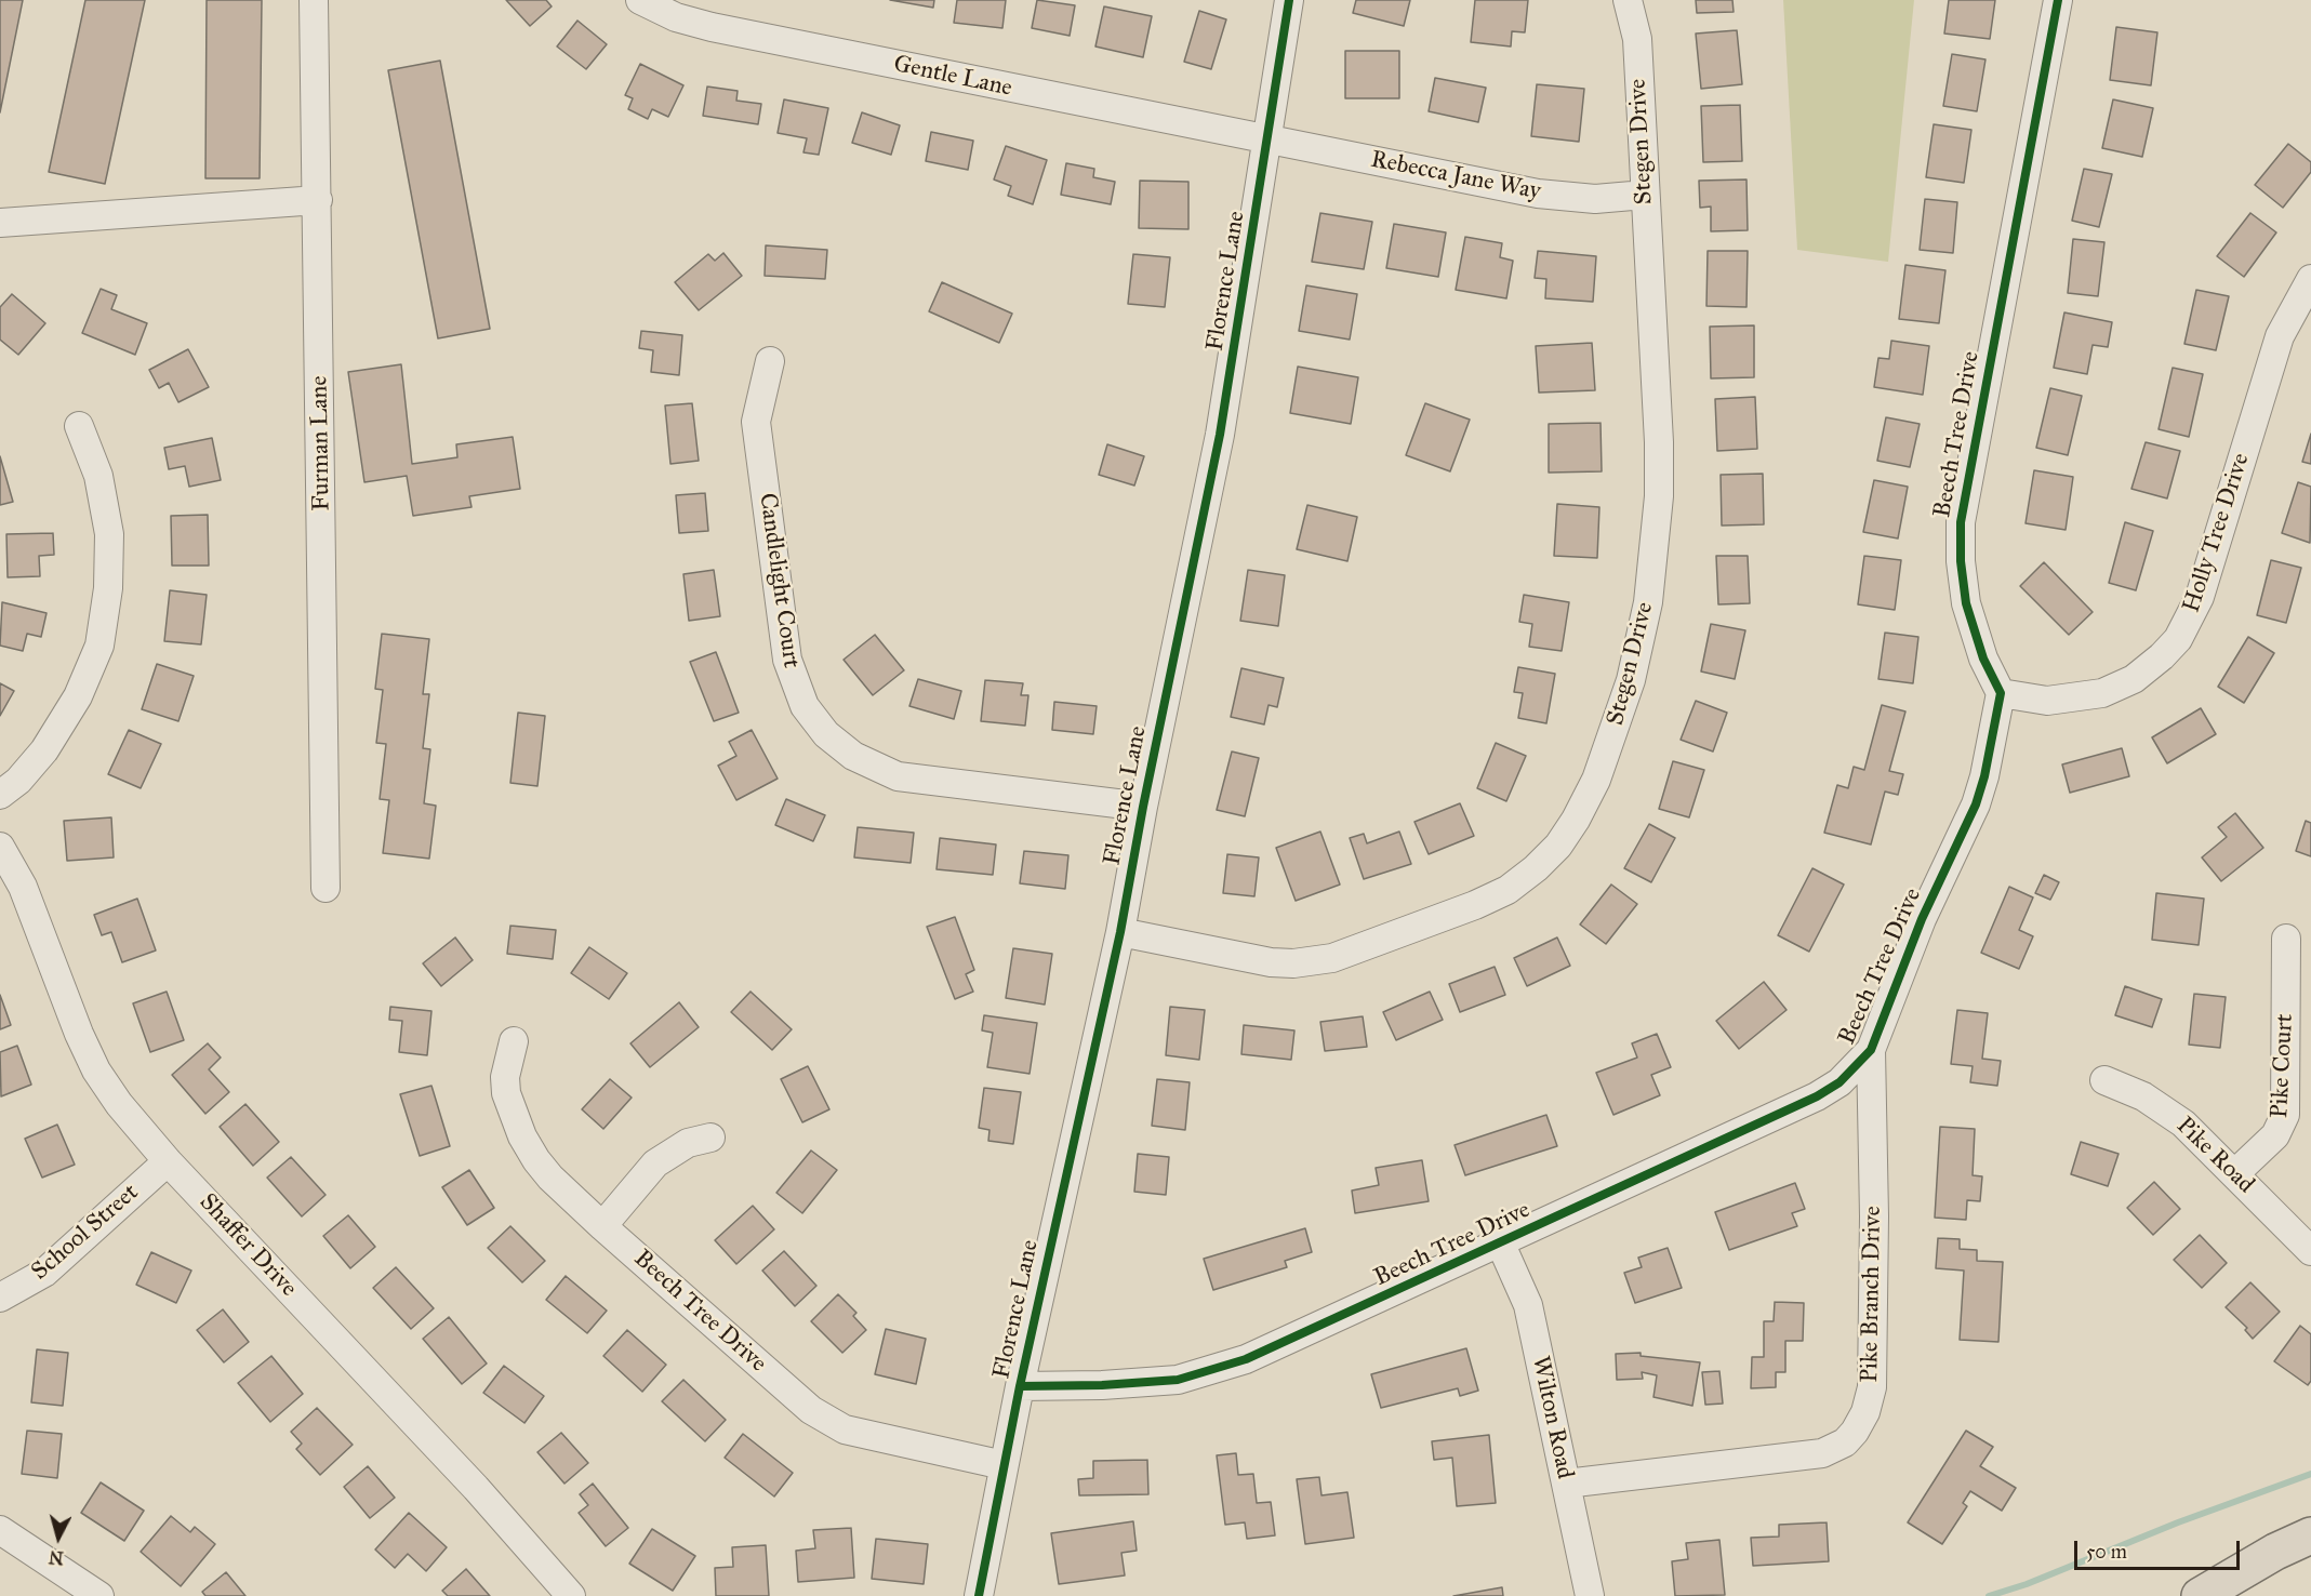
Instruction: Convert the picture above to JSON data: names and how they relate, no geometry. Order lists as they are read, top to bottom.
{
  "streets": {
    "street": [
      "Gentle Lane",
      "Stegen Drive",
      "Rebecca Jane Way",
      "Florence Lane",
      "Beech Tree Drive",
      "Furman Lane",
      "Holly Tree Drive",
      "Candlelight Court",
      "Pike Court",
      "Pike Road",
      "School Street",
      "Shaffer Drive",
      "Pike Branch Drive",
      "Wilton Road"
    ]
  },
  "crossings": [
    ["Gentle Lane", "Rebecca Jane Way"],
    ["Gentle Lane", "Florence Lane"],
    ["Stegen Drive", "Rebecca Jane Way"],
    ["Stegen Drive", "Florence Lane"],
    ["Rebecca Jane Way", "Florence Lane"],
    ["Florence Lane", "Beech Tree Drive"],
    ["Florence Lane", "Candlelight Court"],
    ["Beech Tree Drive", "Holly Tree Drive"],
    ["Beech Tree Drive", "Pike Branch Drive"],
    ["Beech Tree Drive", "Wilton Road"],
    ["Pike Court", "Pike Road"],
    ["School Street", "Shaffer Drive"],
    ["Pike Branch Drive", "Wilton Road"]
  ],
  "scale_bar": "50 m",
  "north": "bottom"
}
